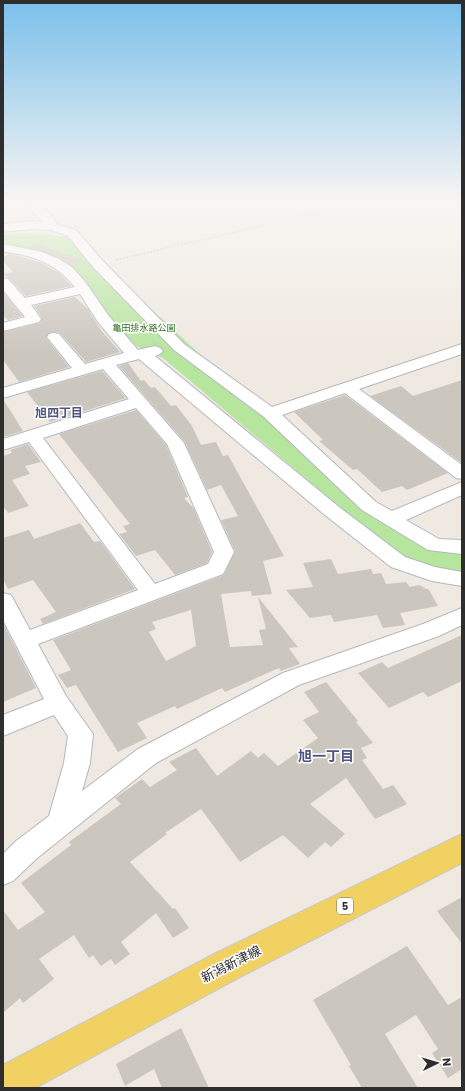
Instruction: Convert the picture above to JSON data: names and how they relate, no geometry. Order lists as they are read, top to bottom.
{
  "streets": {
    "main road": ["5", "新潟新津線"]
  },
  "districts": ["旭四丁目", "旭一丁目"],
  "parks": ["亀田排水路公園"],
  "north": "right"
}
